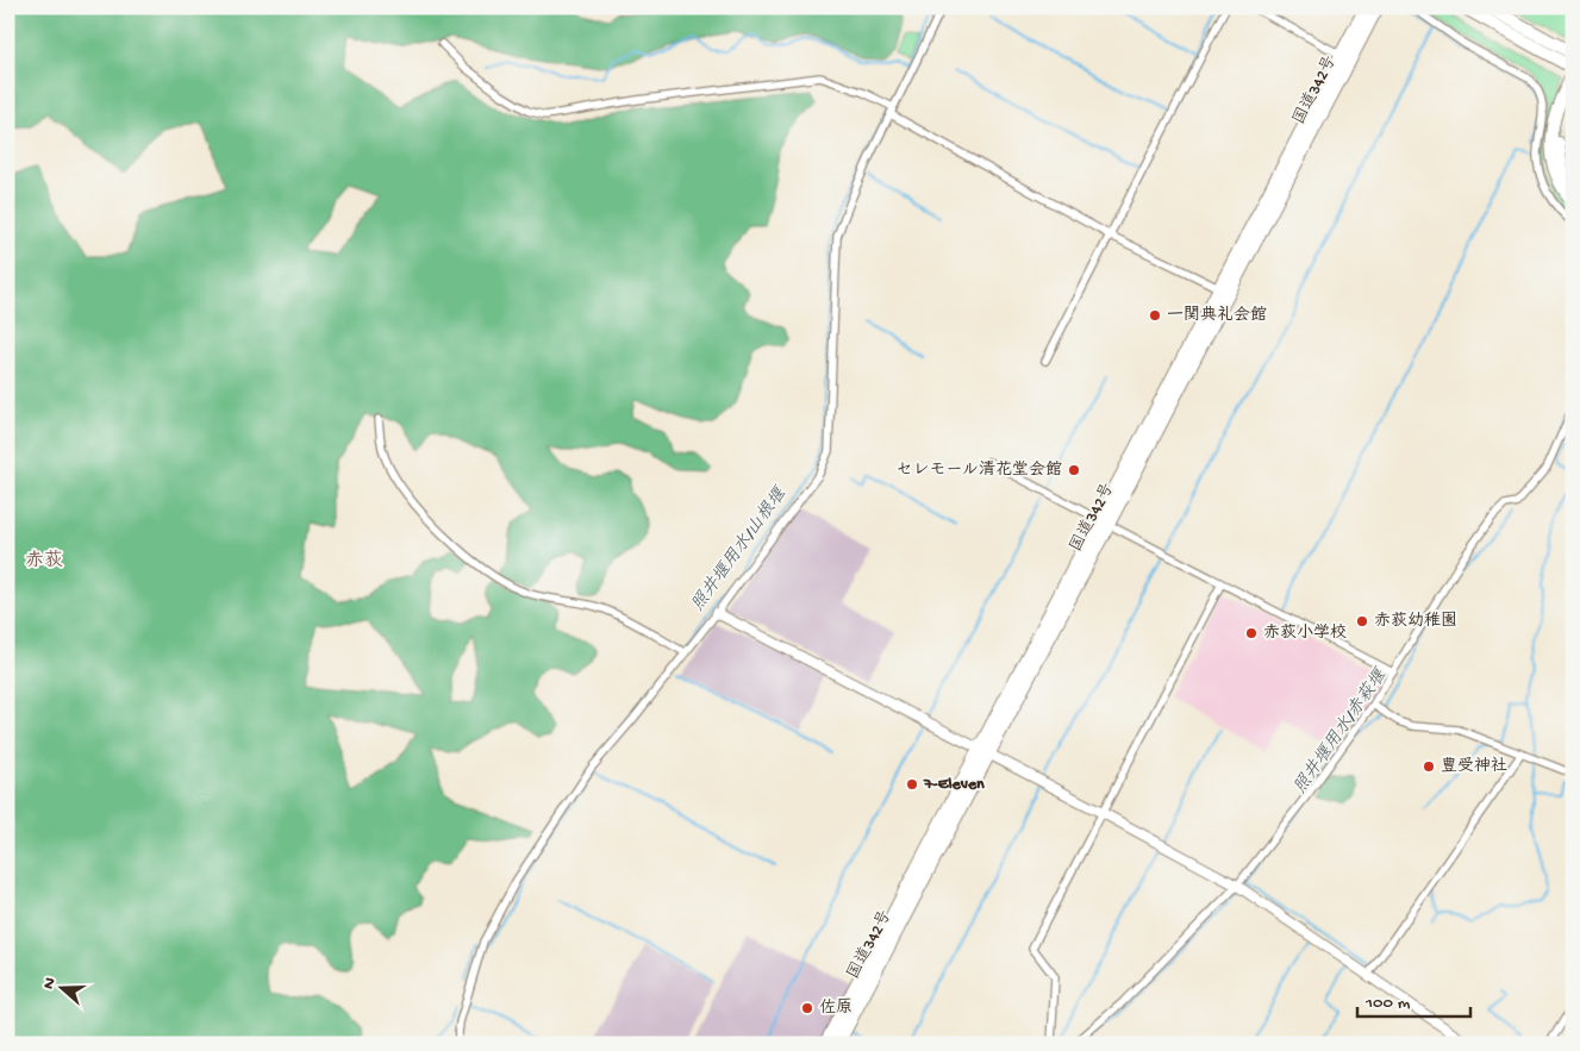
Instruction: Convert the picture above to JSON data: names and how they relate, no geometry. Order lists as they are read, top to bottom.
{
  "streets": {
    "highway": ["国道342号"]
  },
  "districts": ["赤荻"],
  "water": ["照井堰用水/山根堰", "照井堰用水/赤萩堰"],
  "places": [
    "一関典礼会館",
    "セレモール清花堂会館",
    "赤荻幼稚園",
    "赤荻小学校",
    "豊受神社",
    "7-Eleven",
    "佐原"
  ],
  "scale_bar": "100 m",
  "north": "left"
}
